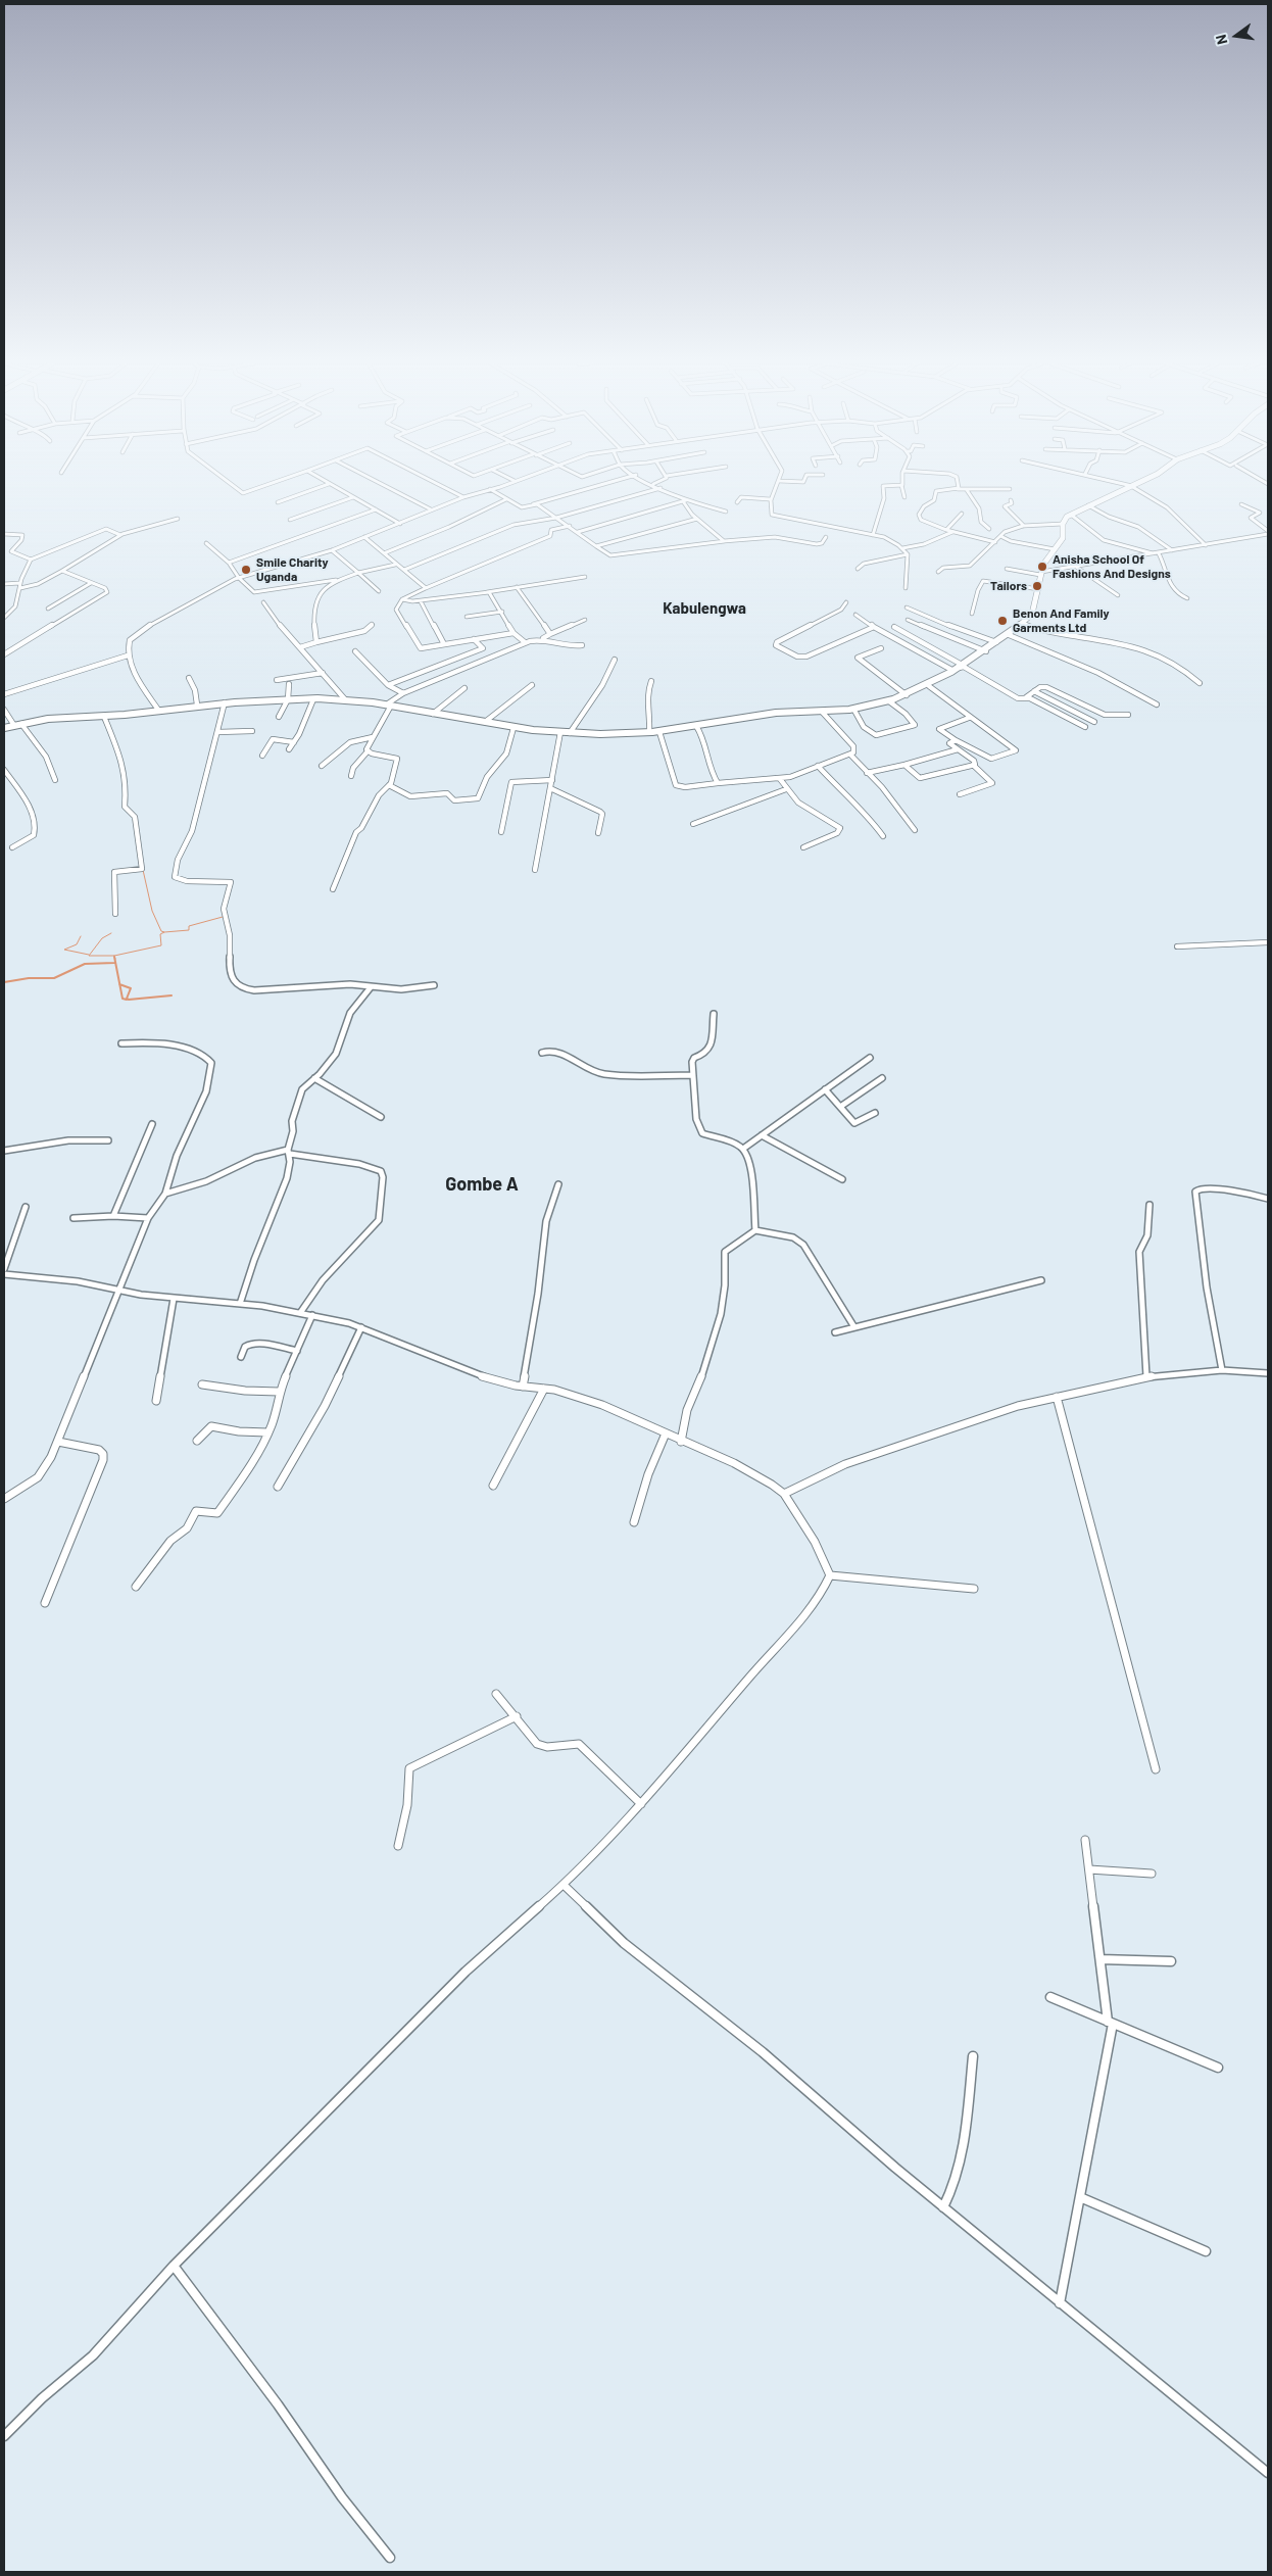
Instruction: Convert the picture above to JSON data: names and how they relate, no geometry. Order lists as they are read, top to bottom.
{
  "districts": ["Kabulengwa", "Gombe A"],
  "places": [
    "Anisha School Of Fashions And Designs",
    "Smile Charity Uganda",
    "Tailors",
    "Benon And Family Garments Ltd"
  ],
  "north": "left"
}
